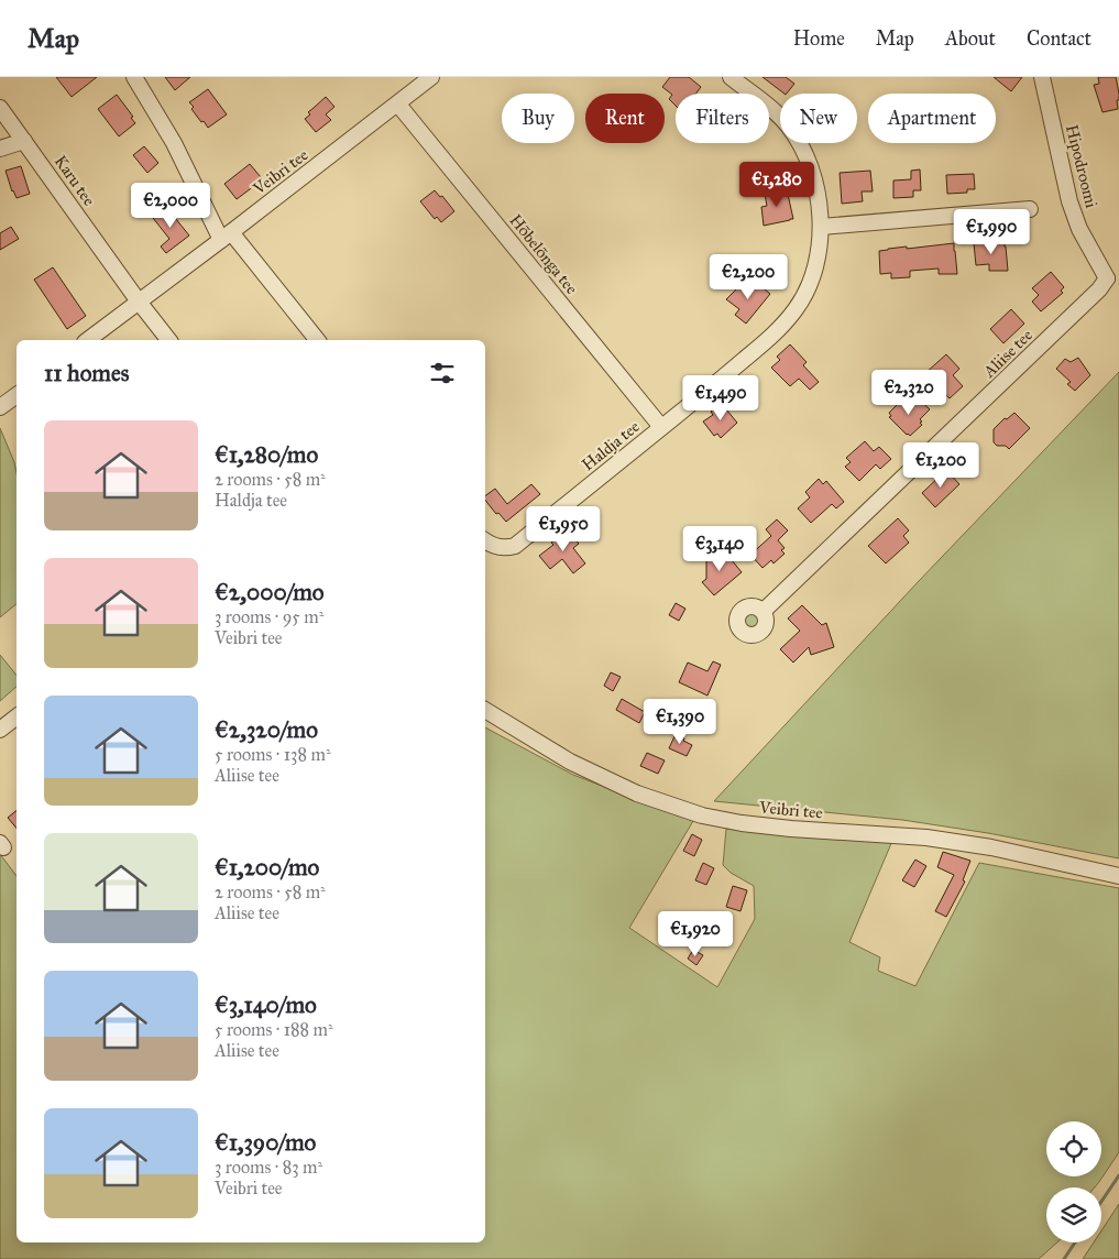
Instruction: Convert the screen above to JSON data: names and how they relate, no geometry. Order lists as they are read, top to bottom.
{
  "streets": {
    "street": [
      "Hipodroomi",
      "Veibri tee",
      "Karu tee",
      "Hõbelõnga tee",
      "Aliise tee",
      "Haldja tee"
    ]
  },
  "crossings": [
    ["Hipodroomi", "Aliise tee"],
    ["Veibri tee", "Karu tee"],
    ["Veibri tee", "Hõbelõnga tee"],
    ["Hõbelõnga tee", "Haldja tee"]
  ],
  "page": {
    "header": "Map",
    "nav": [
      "Home",
      "Map",
      "About",
      "Contact"
    ],
    "chip": [
      "Buy",
      "Rent",
      "Filters",
      "New",
      "Apartment"
    ],
    "price": [
      "€1,280",
      "€2,000",
      "€1,990",
      "€2,200",
      "€2,320",
      "€1,490",
      "€1,200",
      "€1,950",
      "€3,140",
      "€1,390",
      "€1,920"
    ],
    "heading": "11 homes",
    "list": [
      {
        "name": "€1,280/mo",
        "note": "2 rooms · 58 m² · Haldja tee"
      },
      {
        "name": "€2,000/mo",
        "note": "3 rooms · 95 m² · Veibri tee"
      },
      {
        "name": "€2,320/mo",
        "note": "5 rooms · 138 m² · Aliise tee"
      },
      {
        "name": "€1,200/mo",
        "note": "2 rooms · 58 m² · Aliise tee"
      },
      {
        "name": "€3,140/mo",
        "note": "5 rooms · 188 m² · Aliise tee"
      },
      {
        "name": "€1,390/mo",
        "note": "3 rooms · 83 m² · Veibri tee"
      }
    ]
  }
}
